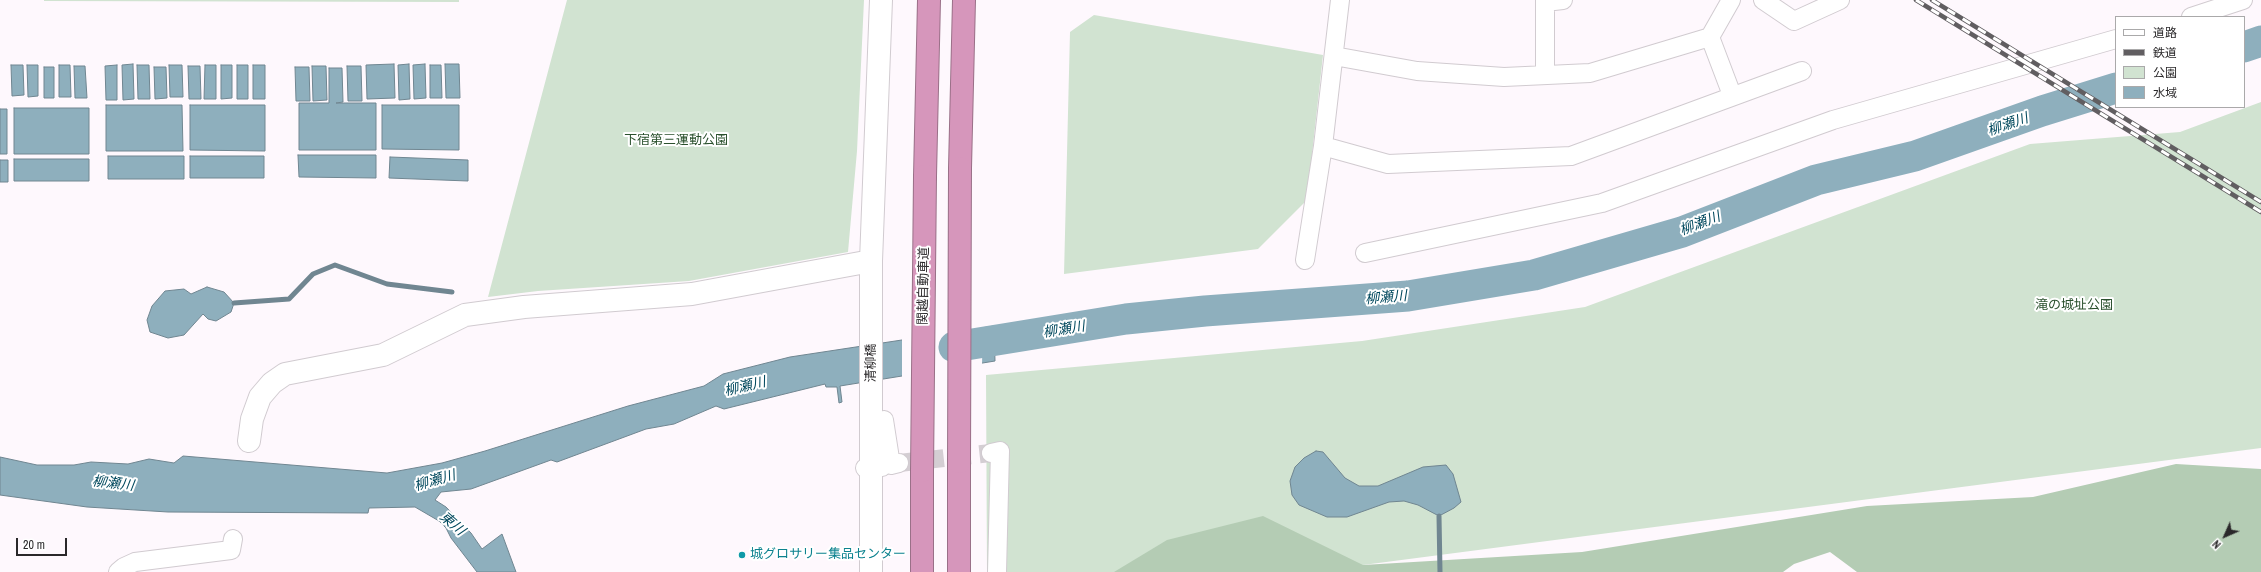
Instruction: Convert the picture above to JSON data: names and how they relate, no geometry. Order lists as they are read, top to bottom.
{
  "streets": {
    "highway": ["関越自動車道"],
    "street": ["清柳橋"]
  },
  "water": ["柳瀬川", "東川"],
  "parks": ["下宿第三運動公園", "滝の城址公園"],
  "places": ["城グロサリー集品センター"],
  "legend": [
    "道路",
    "鉄道",
    "公園",
    "水域"
  ],
  "scale_bar": "20 m",
  "north": "bottom left"
}
